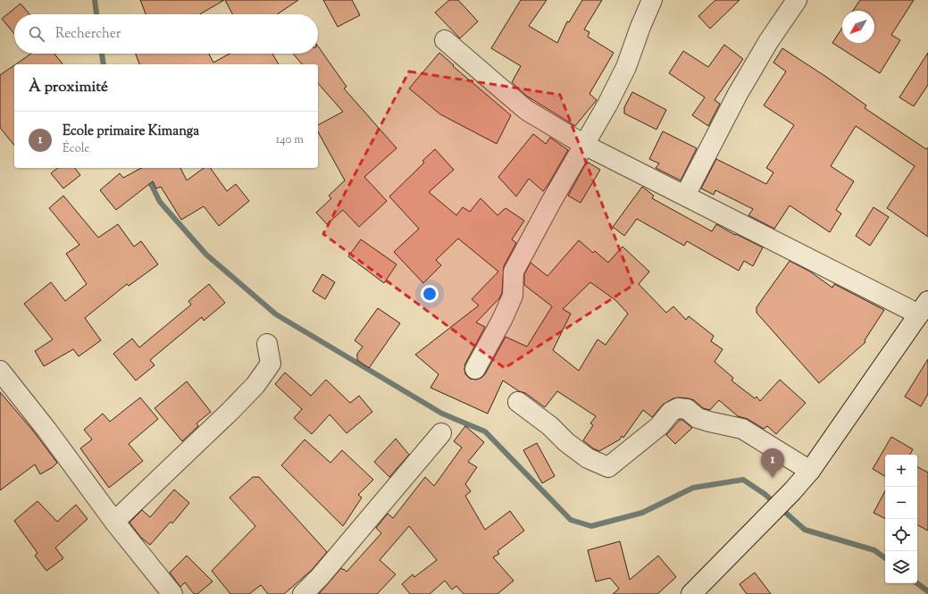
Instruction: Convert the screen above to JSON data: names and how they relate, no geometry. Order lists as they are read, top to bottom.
{
  "north": "bottom left",
  "page": {
    "search": "Rechercher",
    "heading": "À proximité",
    "list": [
      {
        "mark": "1",
        "name": "Ecole primaire Kimanga",
        "note": "École",
        "value": "140 m"
      }
    ],
    "pins": "1",
    "map_buttons": ["+", "−"]
  }
}
